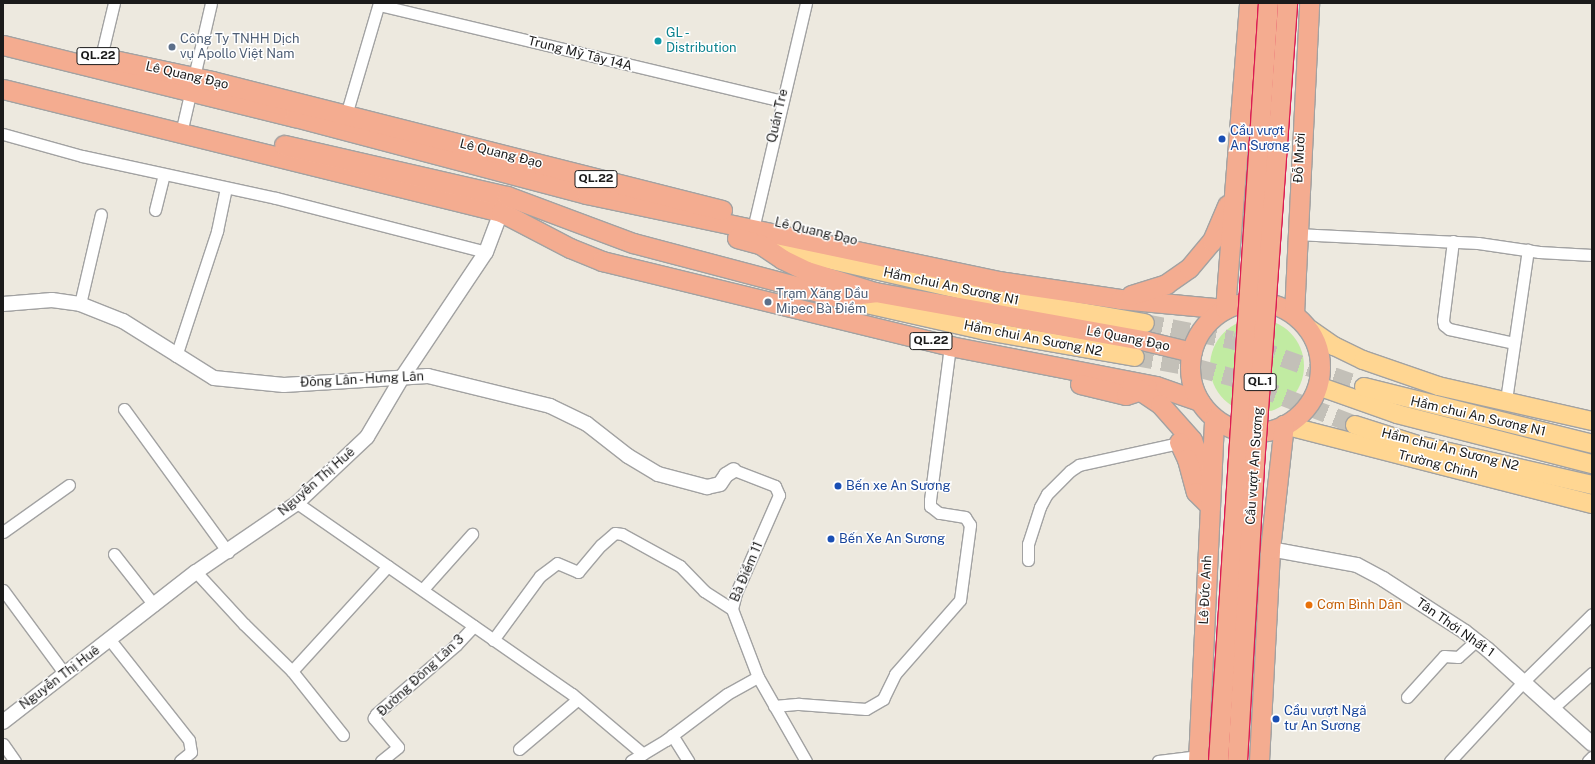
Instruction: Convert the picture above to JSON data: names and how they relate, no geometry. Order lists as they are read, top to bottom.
{
  "streets": {
    "highway": [
      "QL.22",
      "Lê Quang Đạo",
      "Đỗ Mười",
      "QL.1",
      "Cầu vượt An Sương",
      "Lê Đức Anh"
    ],
    "main road": ["Hầm chui An Sương N1", "Hầm chui An Sương N2", "Trường Chinh"],
    "street": [
      "Trung Mỹ Tây 14A",
      "Quán Tre",
      "Đông Lân - Hưng Lân",
      "Nguyễn Thị Huê",
      "Bà Điểm 11",
      "Tân Thới Nhất 1",
      "Đường Đông Lân 3"
    ]
  },
  "crossings": [
    ["Trung Mỹ Tây 14A", "Quán Tre"],
    ["Lê Quang Đạo", "Quán Tre"],
    ["Lê Quang Đạo", "Đỗ Mười"],
    ["Lê Quang Đạo", "Hầm chui An Sương N1"],
    ["Lê Quang Đạo", "Hầm chui An Sương N2"],
    ["Lê Quang Đạo", "Trường Chinh"],
    ["Lê Quang Đạo", "Nguyễn Thị Huê"],
    ["Lê Quang Đạo", "Lê Đức Anh"],
    ["Quán Tre", "Hầm chui An Sương N1"],
    ["Đỗ Mười", "Trường Chinh"],
    ["Đỗ Mười", "Lê Đức Anh"],
    ["Đông Lân - Hưng Lân", "Nguyễn Thị Huê"],
    ["Đông Lân - Hưng Lân", "Bà Điểm 11"],
    ["Trường Chinh", "Lê Đức Anh"]
  ],
  "places": [
    "GL - Distribution",
    "Công Ty TNHH Dịch vụ Apollo Việt Nam",
    "Cầu vượt An Sương",
    "Trạm Xăng Dầu Mipec Bà Điểm",
    "Bến xe An Sương",
    "Bến Xe An Sương",
    "Cơm Bình Dân",
    "Cầu vượt Ngã tư An Sương"
  ]
}
